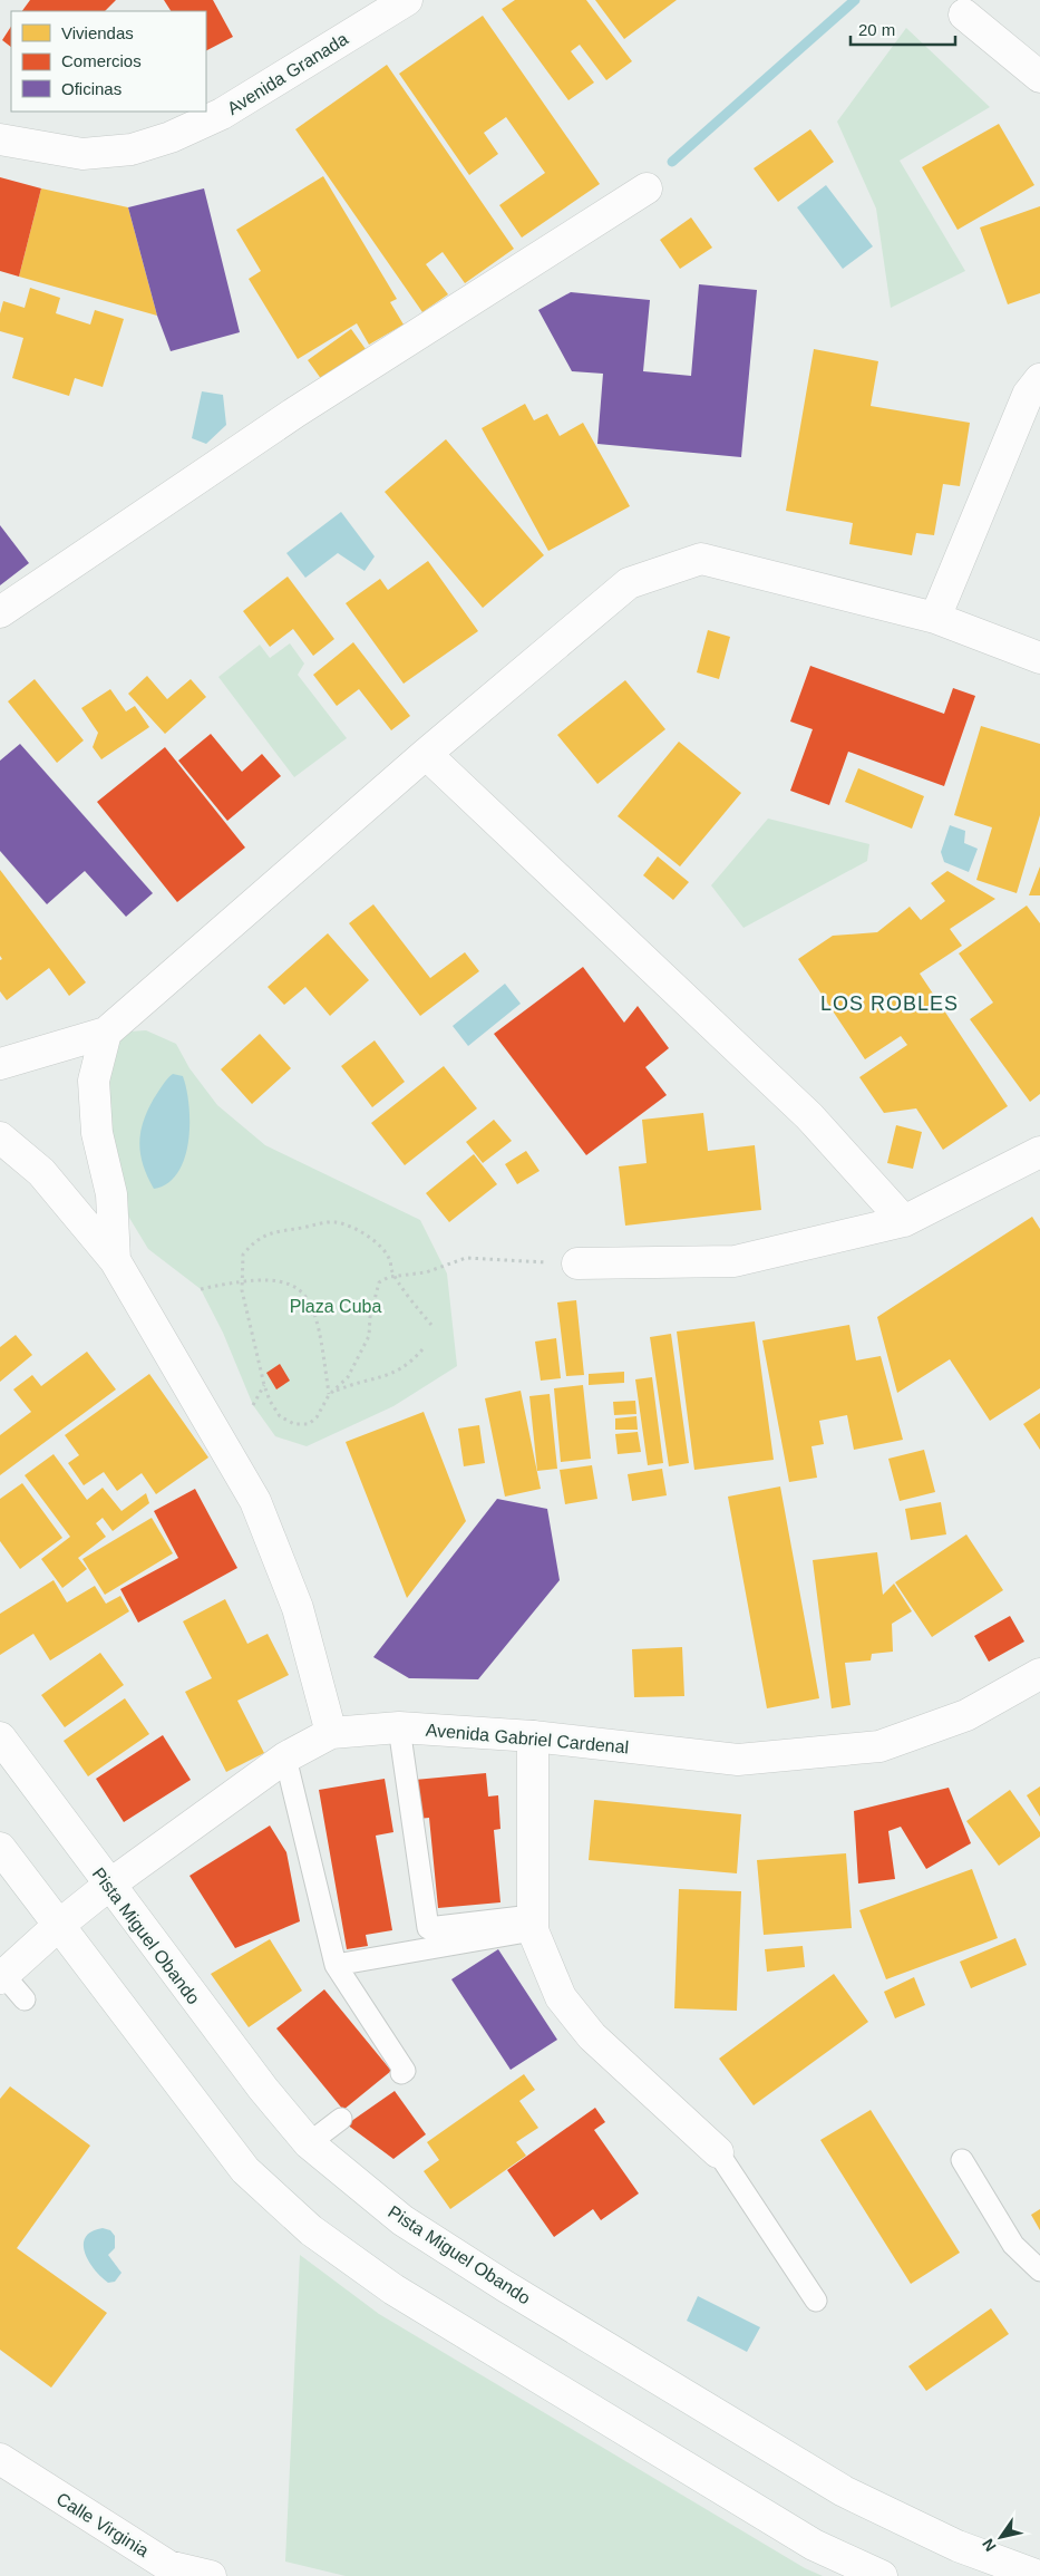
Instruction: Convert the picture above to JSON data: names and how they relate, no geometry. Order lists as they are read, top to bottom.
{
  "streets": {
    "street": [
      "Avenida Granada",
      "Avenida Gabriel Cardenal",
      "Pista Miguel Obando",
      "Calle Virginia"
    ]
  },
  "crossings": [
    ["Avenida Gabriel Cardenal", "Pista Miguel Obando"]
  ],
  "districts": ["LOS ROBLES"],
  "parks": ["Plaza Cuba"],
  "legend": ["Viviendas", "Comercios", "Oficinas"],
  "scale_bar": "20 m",
  "north": "bottom left"
}
